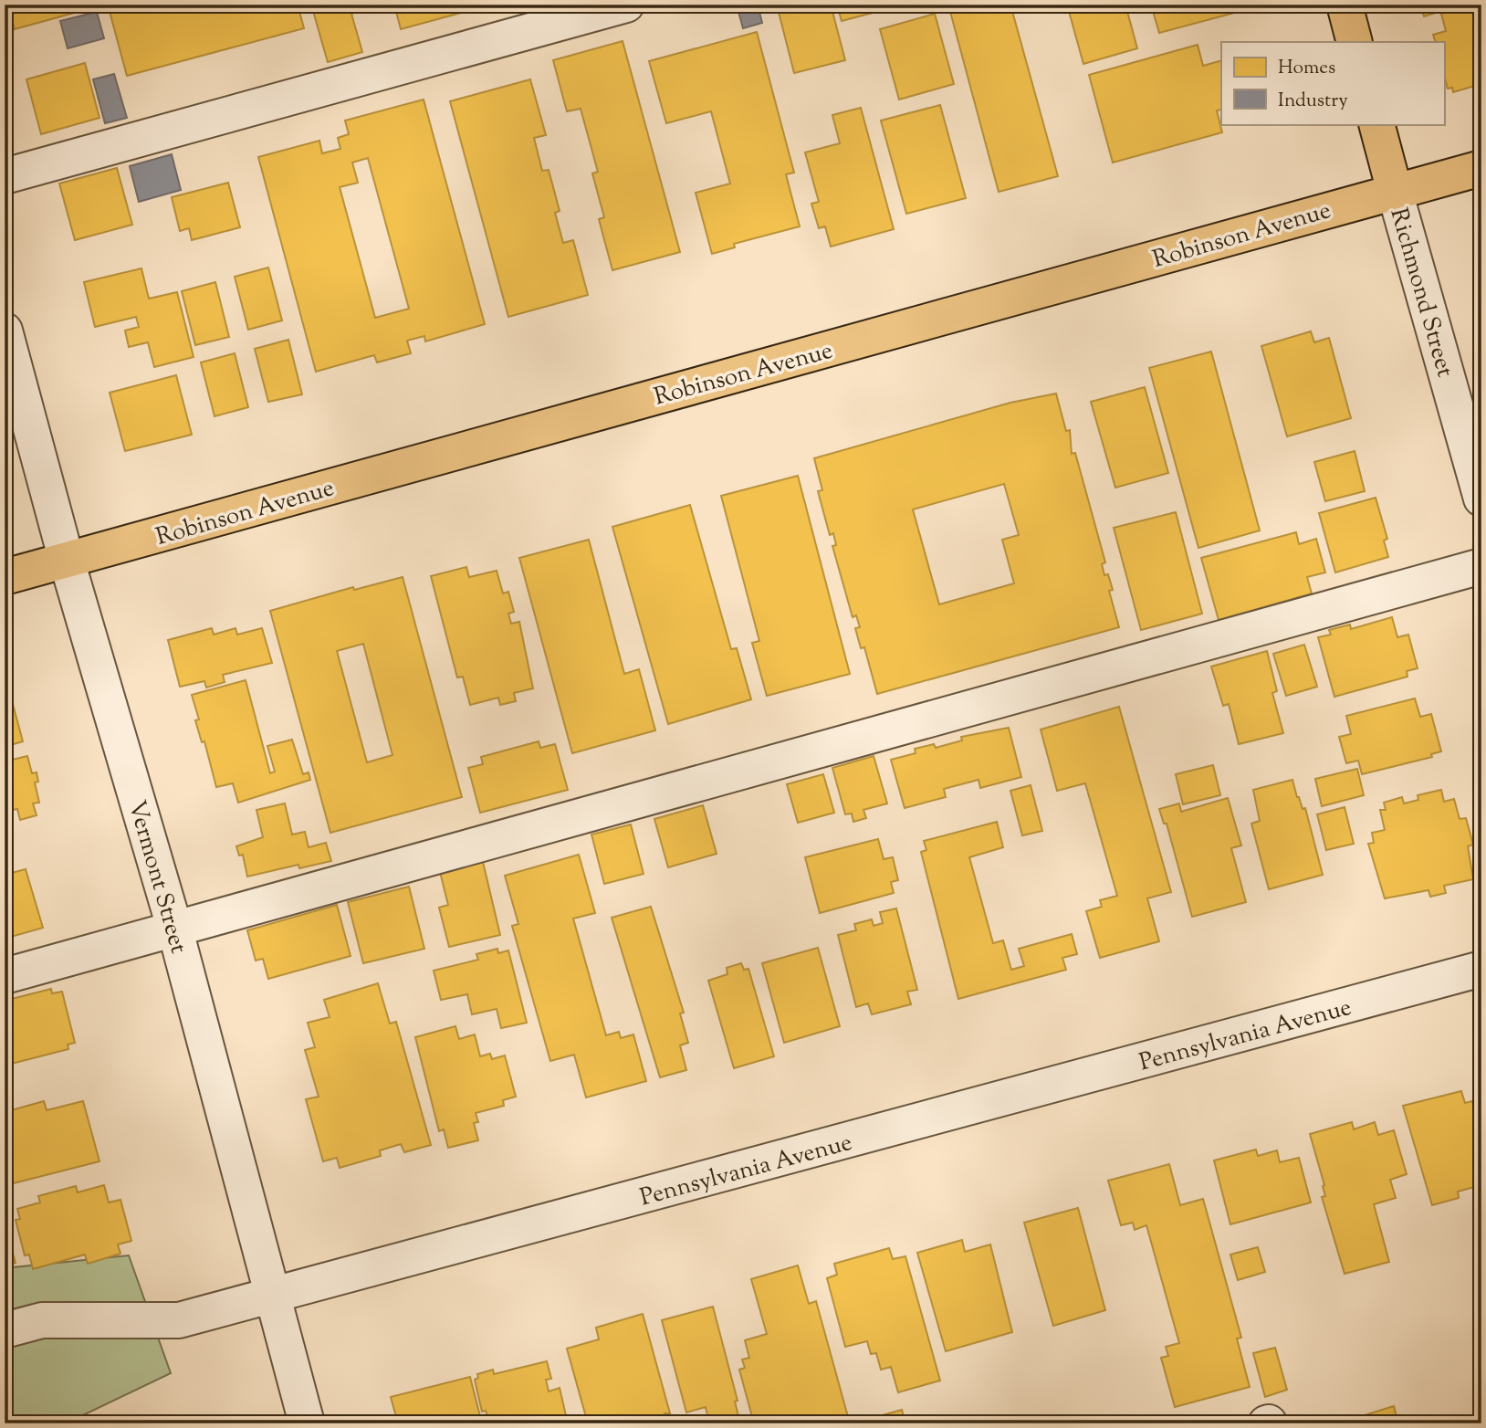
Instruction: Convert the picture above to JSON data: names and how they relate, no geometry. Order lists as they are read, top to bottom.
{
  "streets": {
    "main road": ["Robinson Avenue", "Richmond Street"],
    "street": ["Vermont Street", "Pennsylvania Avenue"]
  },
  "crossings": [
    ["Robinson Avenue", "Richmond Street"],
    ["Robinson Avenue", "Vermont Street"],
    ["Vermont Street", "Pennsylvania Avenue"]
  ],
  "legend": ["Homes", "Industry"]
}
